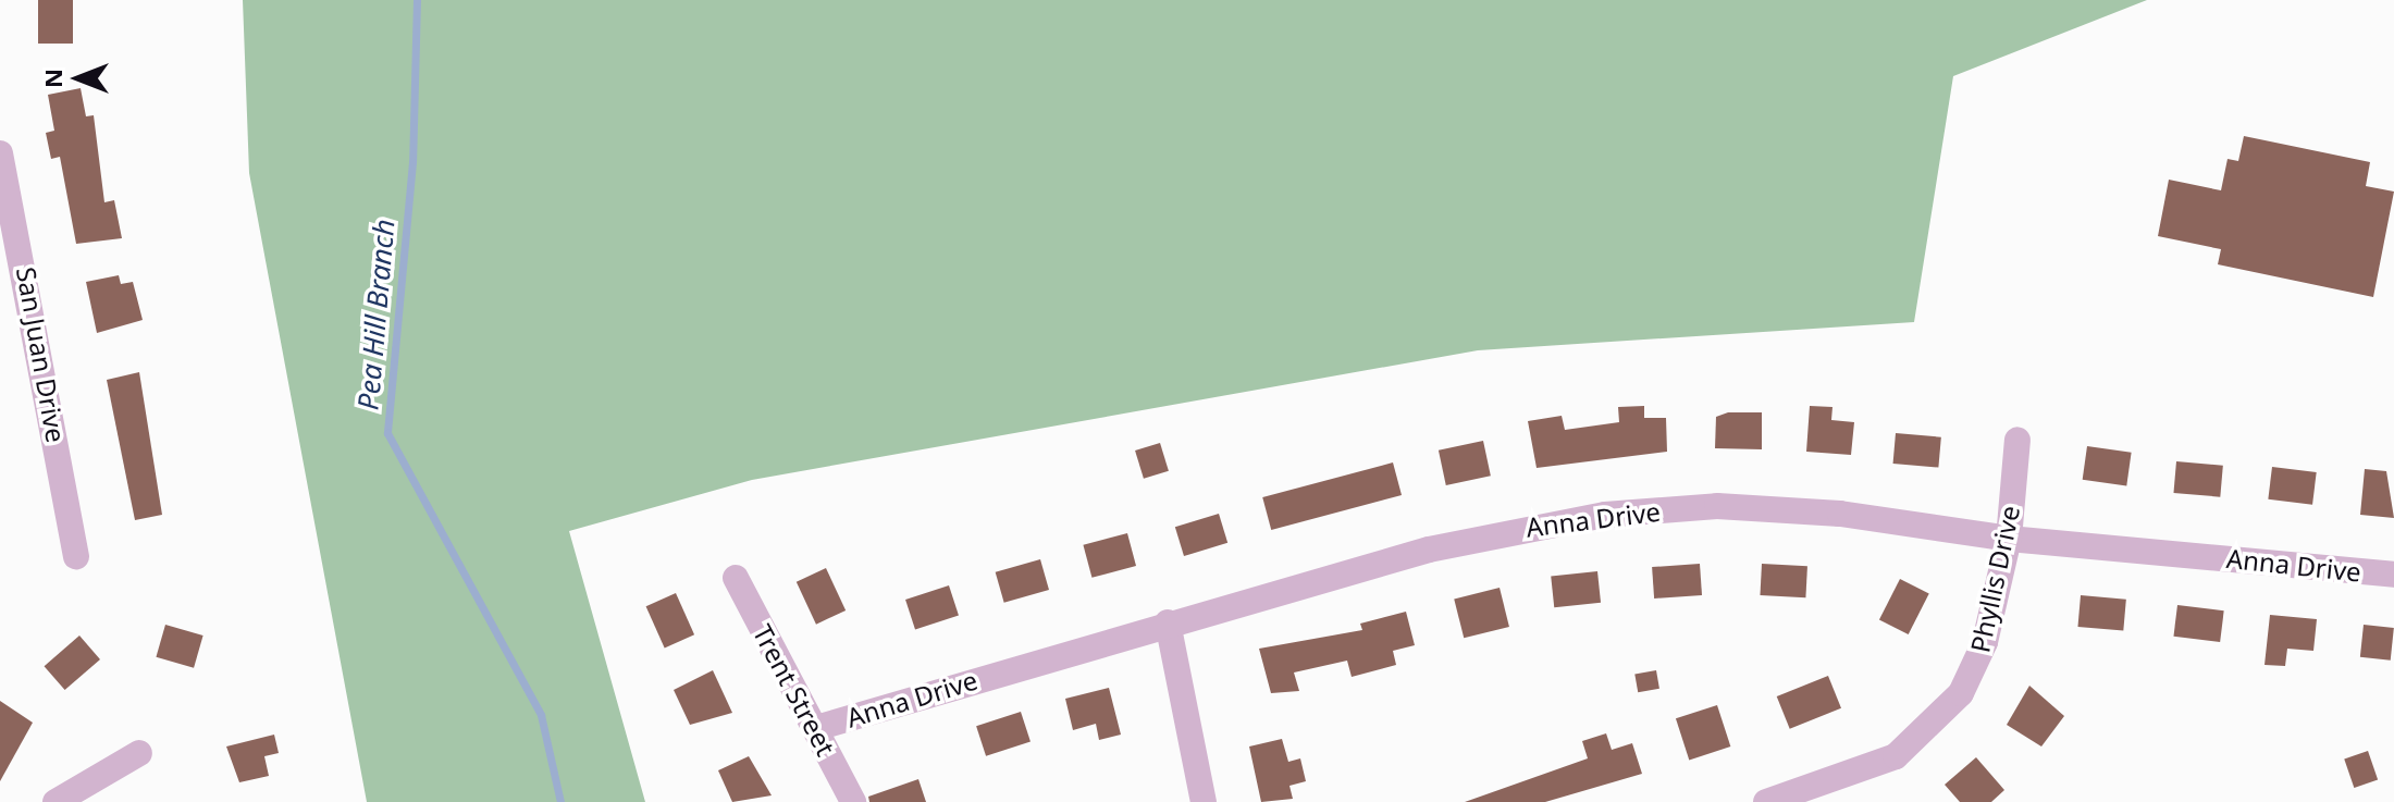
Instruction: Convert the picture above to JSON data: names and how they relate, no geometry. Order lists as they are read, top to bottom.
{
  "streets": {
    "street": [
      "San Juan Drive",
      "Anna Drive",
      "Phyllis Drive",
      "Trent Street"
    ]
  },
  "crossings": [
    ["Anna Drive", "Phyllis Drive"],
    ["Anna Drive", "Trent Street"]
  ],
  "water": ["Pea Hill Branch"],
  "north": "left"
}
